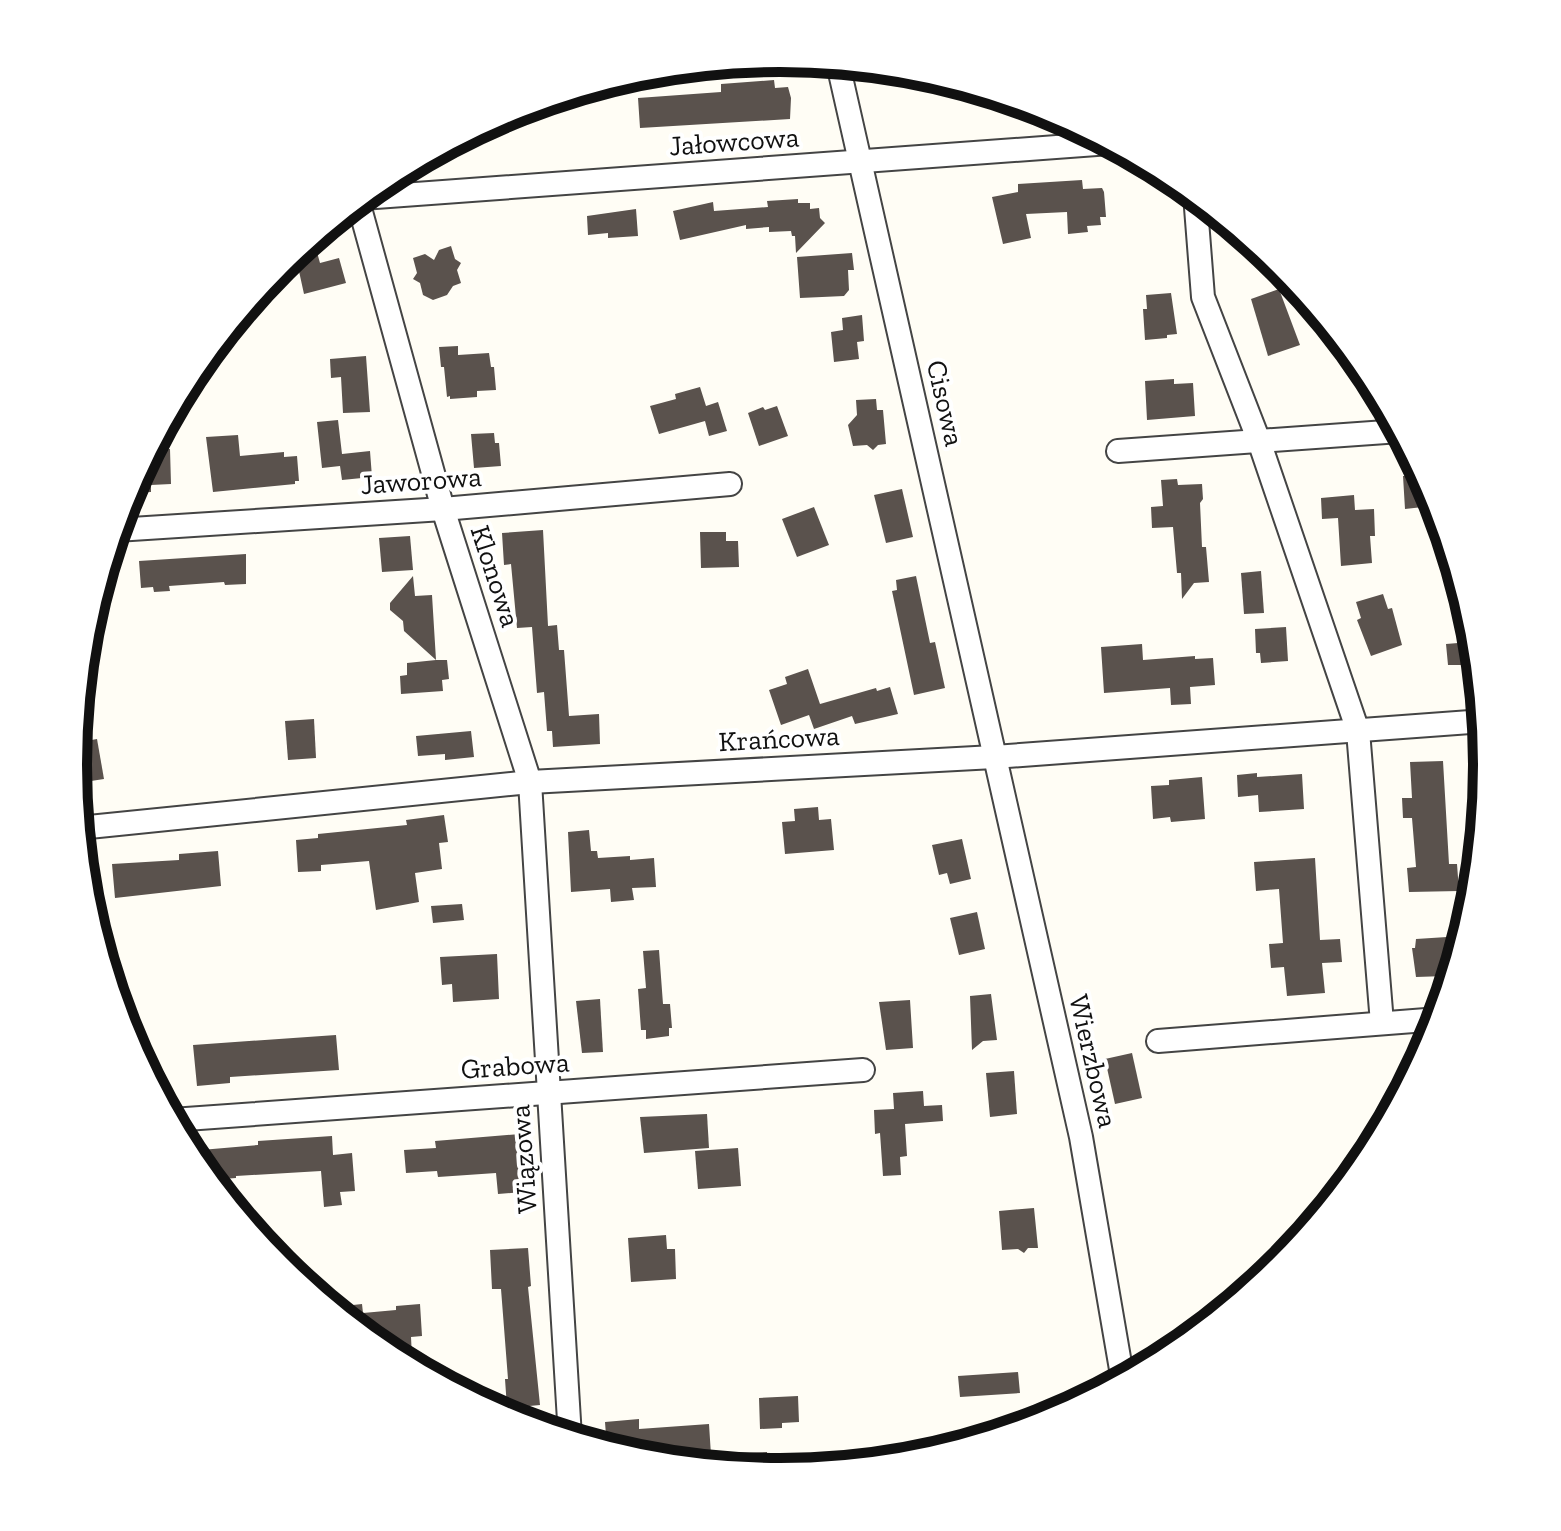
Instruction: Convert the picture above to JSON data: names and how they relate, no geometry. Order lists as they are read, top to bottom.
{
  "streets": {
    "street": [
      "Jałowcowa",
      "Cisowa",
      "Jaworowa",
      "Klonowa",
      "Krańcowa",
      "Wierzbowa",
      "Grabowa",
      "Wiązowa"
    ]
  },
  "crossings": [
    ["Jałowcowa", "Cisowa"],
    ["Cisowa", "Krańcowa"],
    ["Cisowa", "Wierzbowa"],
    ["Jaworowa", "Klonowa"],
    ["Klonowa", "Krańcowa"],
    ["Klonowa", "Wiązowa"],
    ["Krańcowa", "Wierzbowa"],
    ["Krańcowa", "Wiązowa"],
    ["Grabowa", "Wiązowa"]
  ]
}
